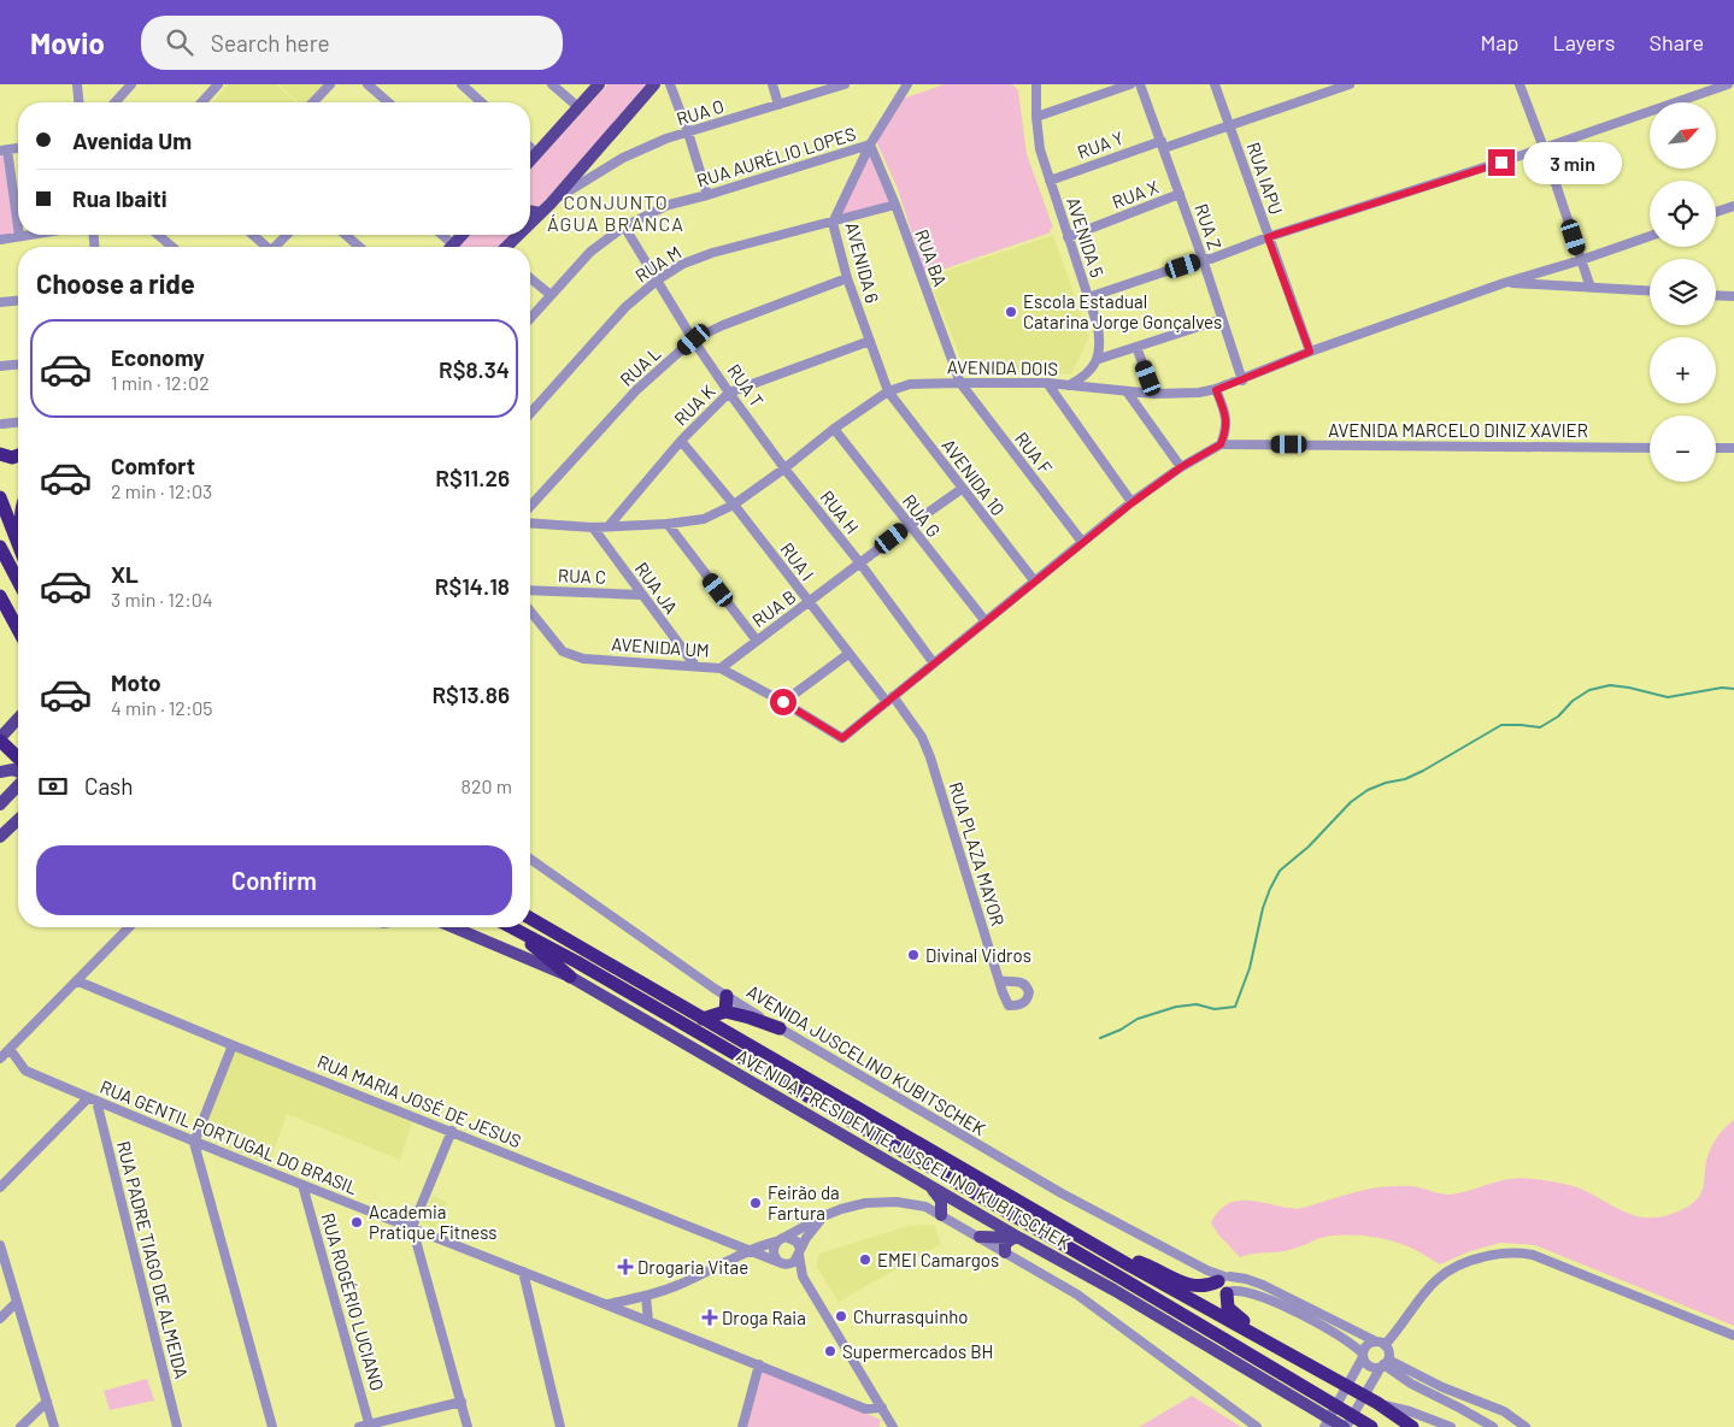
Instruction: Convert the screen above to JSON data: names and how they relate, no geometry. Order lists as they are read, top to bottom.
{
  "streets": {
    "highway": ["AVENIDA PRESIDENTE JUSCELINO KUBITSCHEK"],
    "street": [
      "RUA O",
      "RUA Y",
      "RUA AURÉLIO LOPES",
      "RUA IAPU",
      "RUA X",
      "RUA Z",
      "AVENIDA 5",
      "RUA BA",
      "AVENIDA 6",
      "RUA M",
      "RUA L",
      "AVENIDA DOIS",
      "RUA T",
      "RUA K",
      "AVENIDA MARCELO DINIZ XAVIER",
      "RUA F",
      "AVENIDA 10",
      "RUA H",
      "RUA G",
      "RUA I",
      "RUA C",
      "RUA JA",
      "RUA B",
      "AVENIDA UM",
      "RUA PLAZA MAYOR",
      "AVENIDA JUSCELINO KUBITSCHEK",
      "RUA MARIA JOSÉ DE JESUS",
      "RUA GENTIL PORTUGAL DO BRASIL",
      "RUA PADRE TIAGO DE ALMEIDA",
      "RUA ROGÉRIO LUCIANO"
    ]
  },
  "crossings": [
    ["RUA Y", "RUA IAPU"],
    ["RUA Y", "RUA Z"],
    ["RUA Y", "AVENIDA 5"],
    ["RUA AURÉLIO LOPES", "RUA BA"],
    ["RUA AURÉLIO LOPES", "AVENIDA 6"],
    ["RUA AURÉLIO LOPES", "RUA T"],
    ["RUA IAPU", "AVENIDA DOIS"],
    ["RUA X", "RUA Z"],
    ["RUA X", "AVENIDA 5"],
    ["RUA Z", "AVENIDA DOIS"],
    ["RUA BA", "AVENIDA 6"],
    ["RUA BA", "RUA M"],
    ["RUA BA", "AVENIDA DOIS"],
    ["RUA BA", "RUA F"],
    ["AVENIDA 6", "RUA M"],
    ["AVENIDA 6", "RUA L"],
    ["AVENIDA 6", "AVENIDA DOIS"],
    ["AVENIDA 6", "RUA K"],
    ["AVENIDA 6", "AVENIDA 10"],
    ["RUA M", "RUA T"],
    ["RUA L", "RUA T"],
    ["AVENIDA DOIS", "RUA T"],
    ["AVENIDA DOIS", "RUA K"],
    ["AVENIDA DOIS", "RUA F"],
    ["AVENIDA DOIS", "AVENIDA 10"],
    ["AVENIDA DOIS", "RUA H"],
    ["AVENIDA DOIS", "RUA G"],
    ["AVENIDA DOIS", "RUA I"],
    ["AVENIDA DOIS", "RUA JA"],
    ["RUA T", "RUA K"],
    ["RUA T", "RUA H"],
    ["RUA K", "RUA I"],
    ["AVENIDA MARCELO DINIZ XAVIER", "AVENIDA UM"],
    ["RUA F", "AVENIDA UM"],
    ["AVENIDA 10", "RUA B"],
    ["AVENIDA 10", "AVENIDA UM"],
    ["RUA H", "RUA B"],
    ["RUA H", "AVENIDA UM"],
    ["RUA G", "RUA B"],
    ["RUA G", "AVENIDA UM"],
    ["RUA I", "RUA B"],
    ["RUA I", "AVENIDA UM"],
    ["RUA I", "RUA PLAZA MAYOR"],
    ["RUA C", "RUA JA"],
    ["RUA JA", "AVENIDA UM"],
    ["RUA B", "AVENIDA UM"],
    ["AVENIDA UM", "RUA PLAZA MAYOR"],
    ["RUA GENTIL PORTUGAL DO BRASIL", "RUA PADRE TIAGO DE ALMEIDA"],
    ["RUA GENTIL PORTUGAL DO BRASIL", "RUA ROGÉRIO LUCIANO"]
  ],
  "districts": ["CONJUNTO ÁGUA BRANCA"],
  "places": {
    "other": [
      "Escola Estadual Catarina Jorge Gonçalves",
      "Divinal Vidros",
      "Feirão da Fartura",
      "Academia Pratique Fitness",
      "EMEI Camargos",
      "Churrasquinho",
      "Supermercados BH"
    ],
    "health": ["Drogaria Vitae", "Droga Raia"]
  },
  "north": "top right",
  "page": {
    "header": "Movio",
    "search": "Search here",
    "nav": ["Map", "Layers", "Share"],
    "map_buttons": ["+", "−"],
    "banner": ["Avenida Um", "Rua Ibaiti"],
    "bubble": "3 min",
    "heading": "Choose a ride",
    "list": [
      {
        "name": "Economy",
        "note": "1 min · 12:02",
        "value": "R$8.34"
      },
      {
        "name": "Comfort",
        "note": "2 min · 12:03",
        "value": "R$11.26"
      },
      {
        "name": "XL",
        "note": "3 min · 12:04",
        "value": "R$14.18"
      },
      {
        "name": "Moto",
        "note": "4 min · 12:05",
        "value": "R$13.86"
      }
    ],
    "pay": ["Cash", "820 m"],
    "buttons": "Confirm"
  }
}
